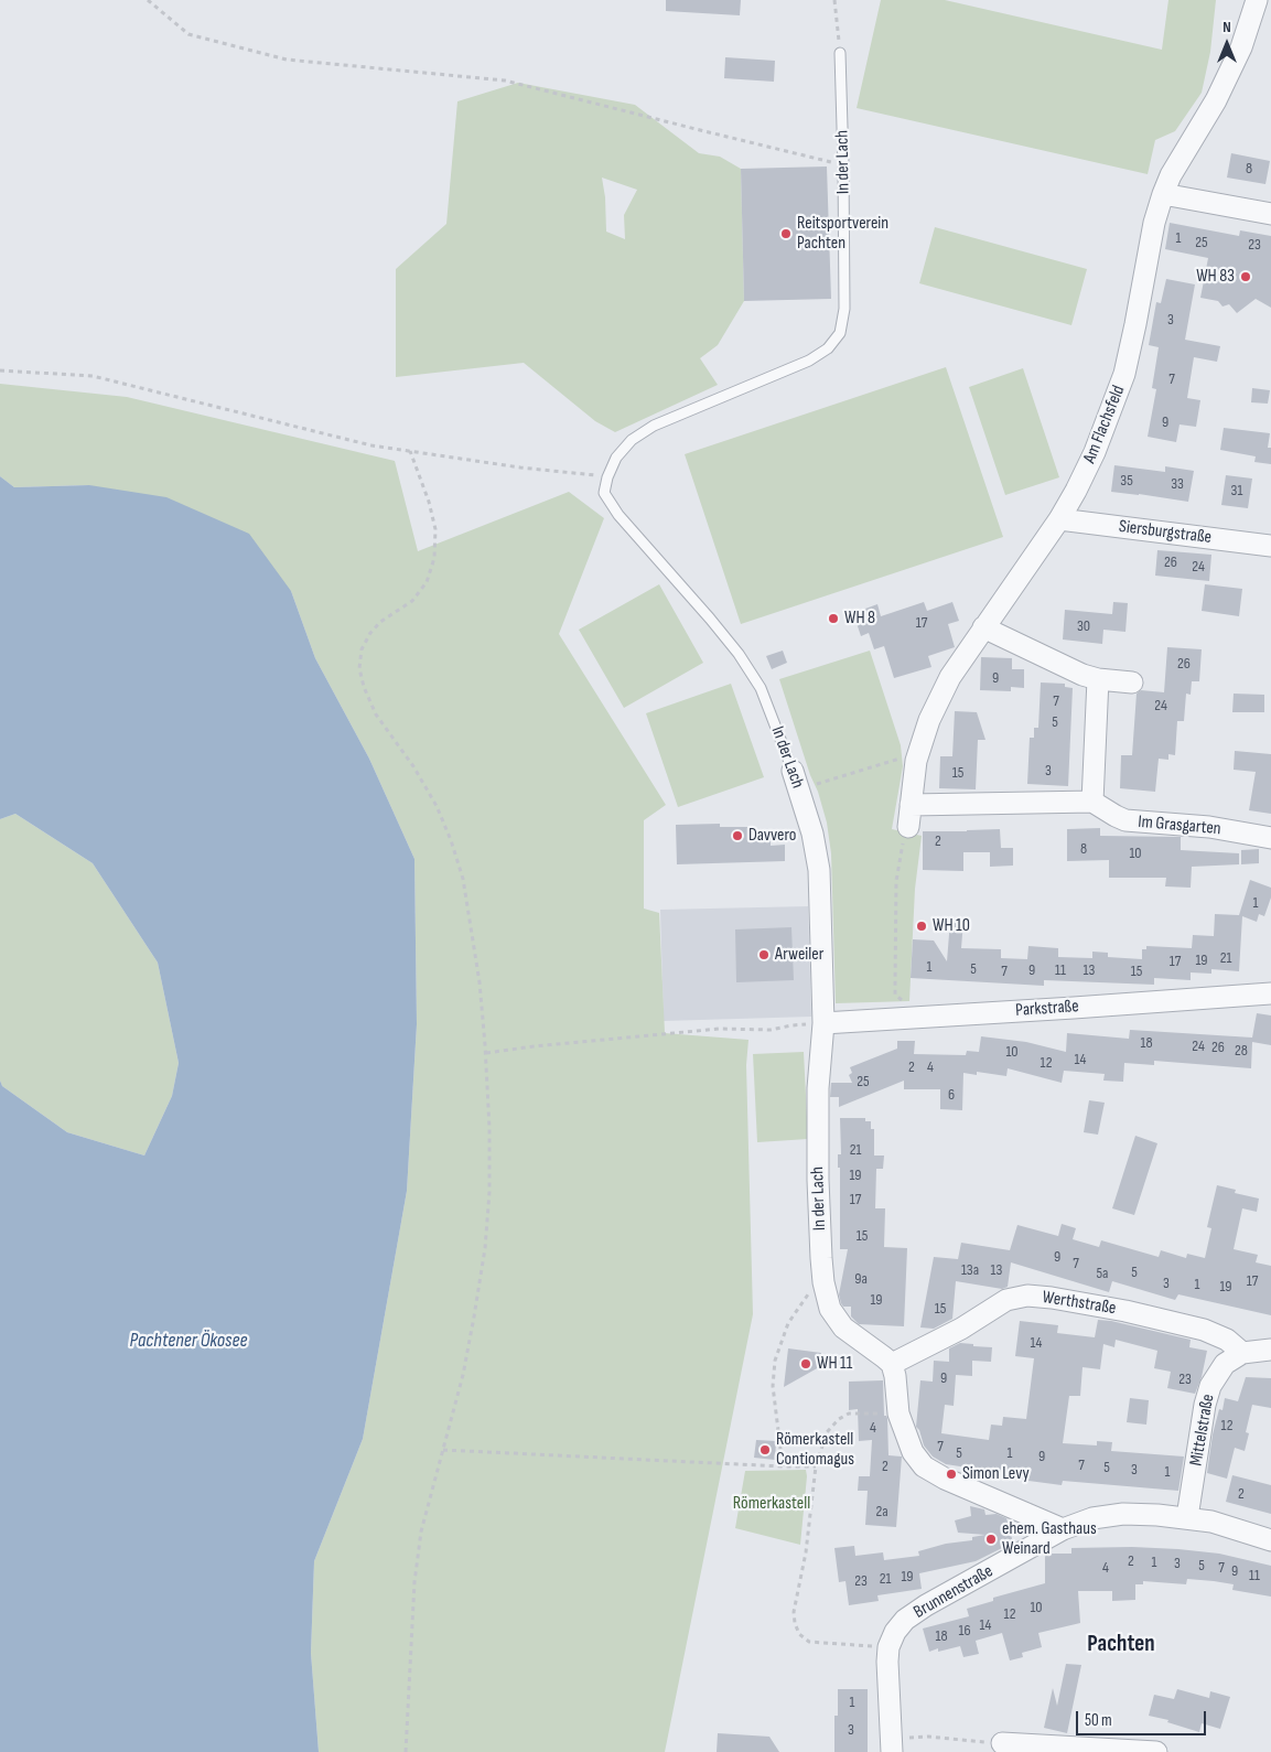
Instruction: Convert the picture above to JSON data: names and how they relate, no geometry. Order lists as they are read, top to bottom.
{
  "streets": {
    "street": [
      "In der Lach",
      "Am Flachsfeld",
      "Siersburgstraße",
      "Im Grasgarten",
      "Parkstraße",
      "Werthstraße",
      "Mittelstraße",
      "Brunnenstraße"
    ]
  },
  "crossings": [
    ["In der Lach", "Parkstraße"],
    ["In der Lach", "Werthstraße"],
    ["Am Flachsfeld", "Siersburgstraße"],
    ["Werthstraße", "Mittelstraße"],
    ["Mittelstraße", "Brunnenstraße"]
  ],
  "districts": ["Pachten"],
  "water": ["Pachtener Ökosee"],
  "parks": ["Römerkastell"],
  "places": [
    "Reitsportverein Pachten",
    "WH 83",
    "WH 8",
    "Davvero",
    "WH 10",
    "Arweiler",
    "WH 11",
    "Römerkastell Contiomagus",
    "Simon Levy",
    "ehem. Gasthaus Weinard"
  ],
  "house_numbers": [
    "8",
    "1",
    "25",
    "23",
    "3",
    "7",
    "9",
    "35",
    "33",
    "31",
    "26",
    "24",
    "17",
    "30",
    "26",
    "9",
    "7",
    "24",
    "5",
    "3",
    "15",
    "2",
    "8",
    "10",
    "1",
    "21",
    "19",
    "17",
    "1",
    "5",
    "9",
    "11",
    "13",
    "7",
    "15",
    "18",
    "24",
    "26",
    "28",
    "10",
    "14",
    "12",
    "2",
    "4",
    "25",
    "6",
    "21",
    "19",
    "17",
    "15",
    "9",
    "7",
    "13a",
    "13",
    "5",
    "5a",
    "9a",
    "17",
    "3",
    "1",
    "19",
    "19",
    "15",
    "14",
    "9",
    "23",
    "12",
    "4",
    "7",
    "5",
    "1",
    "9",
    "7",
    "2",
    "5",
    "3",
    "1",
    "2",
    "2a",
    "2",
    "1",
    "3",
    "5",
    "4",
    "7",
    "9",
    "11",
    "19",
    "21",
    "23",
    "10",
    "12",
    "14",
    "16",
    "18",
    "1",
    "3"
  ],
  "scale_bar": "50 m",
  "north": "top"
}
